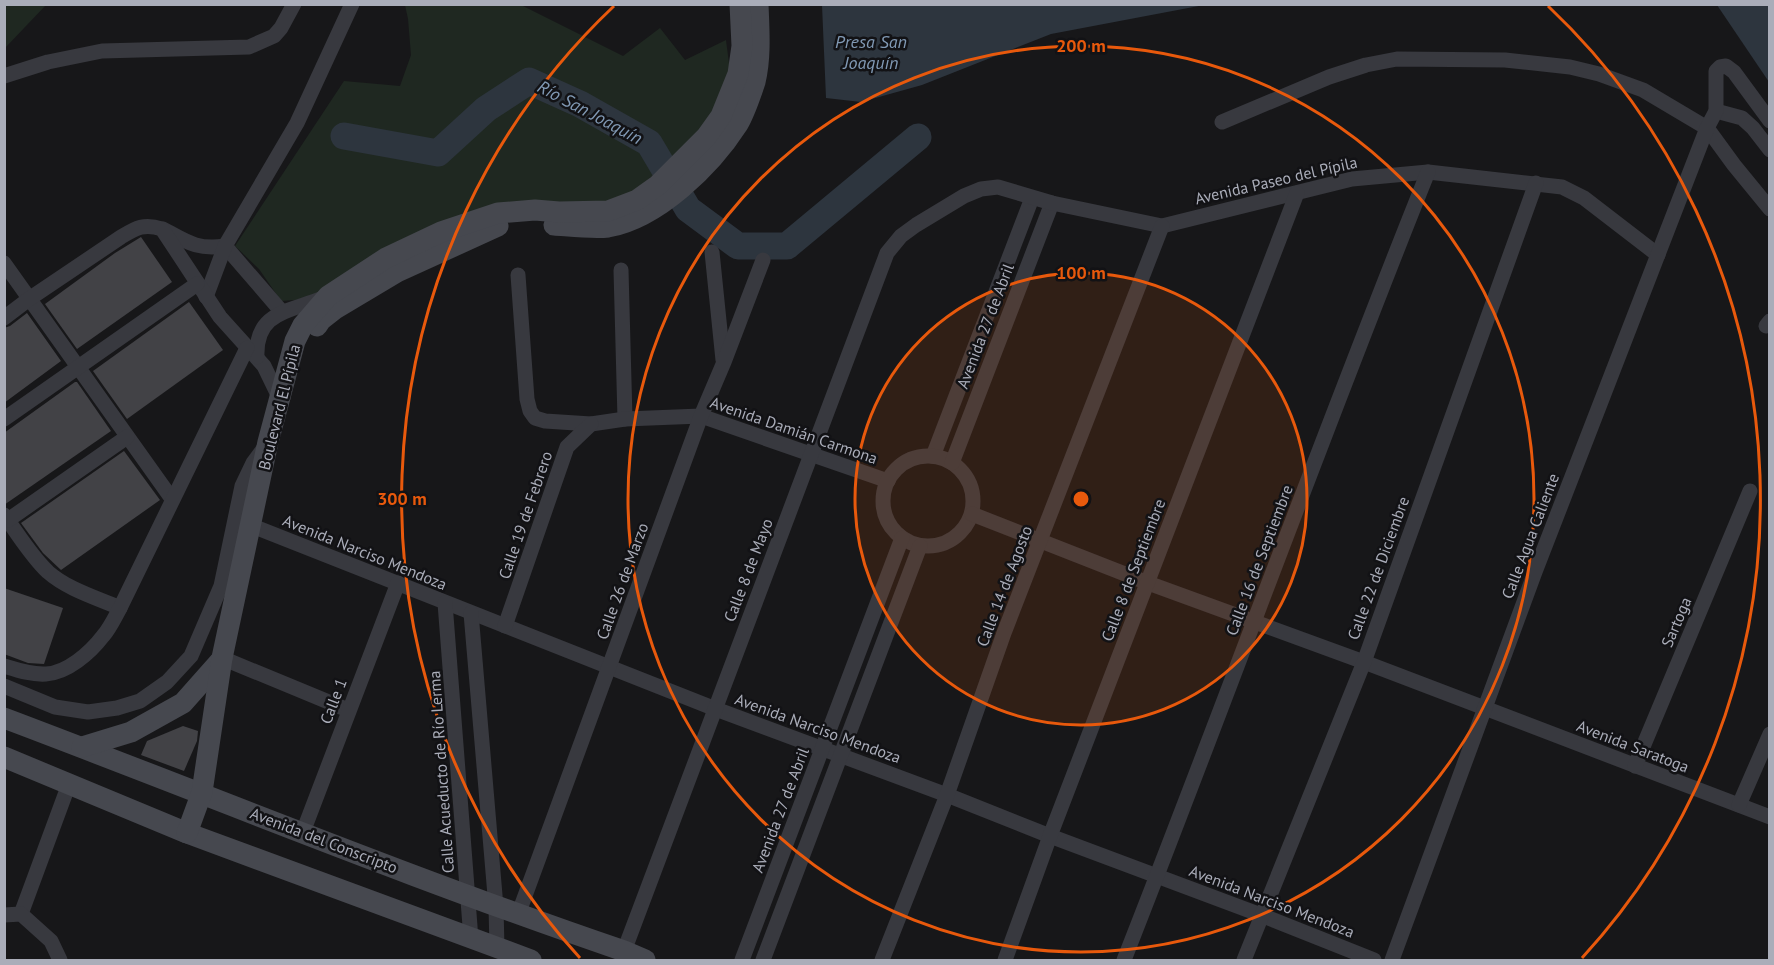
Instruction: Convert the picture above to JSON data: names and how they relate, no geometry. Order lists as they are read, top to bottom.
{
  "streets": {
    "street": [
      "Avenida Paseo del Pípila",
      "Avenida 27 de Abril",
      "Boulevard El Pípila",
      "Avenida Damián Carmona",
      "Calle 19 de Febrero",
      "Calle Agua Caliente",
      "Avenida Narciso Mendoza",
      "Calle 16 de Septiembre",
      "Calle 22 de Diciembre",
      "Calle 8 de Mayo",
      "Calle 8 de Septiembre",
      "Calle 26 de Marzo",
      "Calle 14 de Agosto",
      "Sartoga",
      "Calle 1",
      "Avenida Saratoga",
      "Calle Acueducto de Río Lerma",
      "Avenida del Conscripto"
    ]
  },
  "crossings": [
    ["Avenida Paseo del Pípila", "Avenida 27 de Abril"],
    ["Avenida Paseo del Pípila", "Calle Agua Caliente"],
    ["Avenida Paseo del Pípila", "Calle 16 de Septiembre"],
    ["Avenida Paseo del Pípila", "Calle 22 de Diciembre"],
    ["Avenida Paseo del Pípila", "Calle 8 de Mayo"],
    ["Avenida Paseo del Pípila", "Calle 8 de Septiembre"],
    ["Avenida Paseo del Pípila", "Calle 14 de Agosto"],
    ["Avenida 27 de Abril", "Avenida Damián Carmona"],
    ["Avenida 27 de Abril", "Avenida Narciso Mendoza"],
    ["Boulevard El Pípila", "Avenida Narciso Mendoza"],
    ["Boulevard El Pípila", "Avenida del Conscripto"],
    ["Avenida Damián Carmona", "Calle 19 de Febrero"],
    ["Avenida Damián Carmona", "Calle 8 de Mayo"],
    ["Avenida Damián Carmona", "Calle 26 de Marzo"],
    ["Calle 19 de Febrero", "Avenida Narciso Mendoza"],
    ["Calle Agua Caliente", "Avenida Saratoga"],
    ["Avenida Narciso Mendoza", "Calle 16 de Septiembre"],
    ["Avenida Narciso Mendoza", "Calle 22 de Diciembre"],
    ["Avenida Narciso Mendoza", "Calle 8 de Mayo"],
    ["Avenida Narciso Mendoza", "Calle 8 de Septiembre"],
    ["Avenida Narciso Mendoza", "Calle 26 de Marzo"],
    ["Avenida Narciso Mendoza", "Calle 14 de Agosto"],
    ["Avenida Narciso Mendoza", "Calle 1"],
    ["Avenida Narciso Mendoza", "Calle Acueducto de Río Lerma"],
    ["Calle 8 de Mayo", "Avenida del Conscripto"],
    ["Calle 26 de Marzo", "Avenida del Conscripto"],
    ["Sartoga", "Avenida Saratoga"],
    ["Calle 1", "Avenida del Conscripto"],
    ["Calle Acueducto de Río Lerma", "Avenida del Conscripto"]
  ],
  "water": ["Presa San Joaquín", "Río San Joaquín"],
  "rings": ["200 m", "100 m", "300 m"]
}
